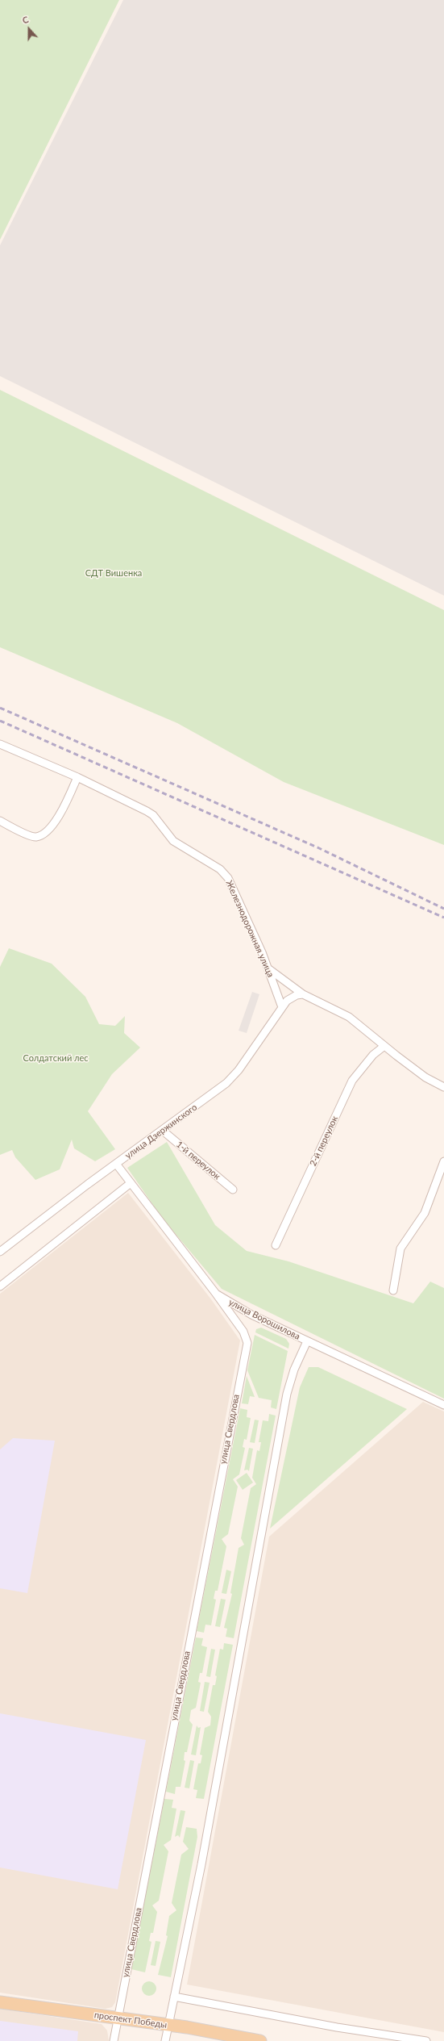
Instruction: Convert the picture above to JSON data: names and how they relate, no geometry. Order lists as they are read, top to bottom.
{
  "streets": {
    "main road": ["проспект Победы"],
    "street": [
      "Железнодорожная улица",
      "улица Дзержинского",
      "2-й переулок",
      "1-й переулок",
      "улица Ворошилова",
      "улица Свердлова"
    ]
  },
  "crossings": [
    ["Железнодорожная улица", "улица Дзержинского"],
    ["улица Дзержинского", "1-й переулок"],
    ["улица Дзержинского", "улица Ворошилова"],
    ["улица Ворошилова", "улица Свердлова"],
    ["улица Свердлова", "проспект Победы"]
  ],
  "parks": ["СДТ Вишенка", "Солдатский лес"],
  "north": "top"
}
